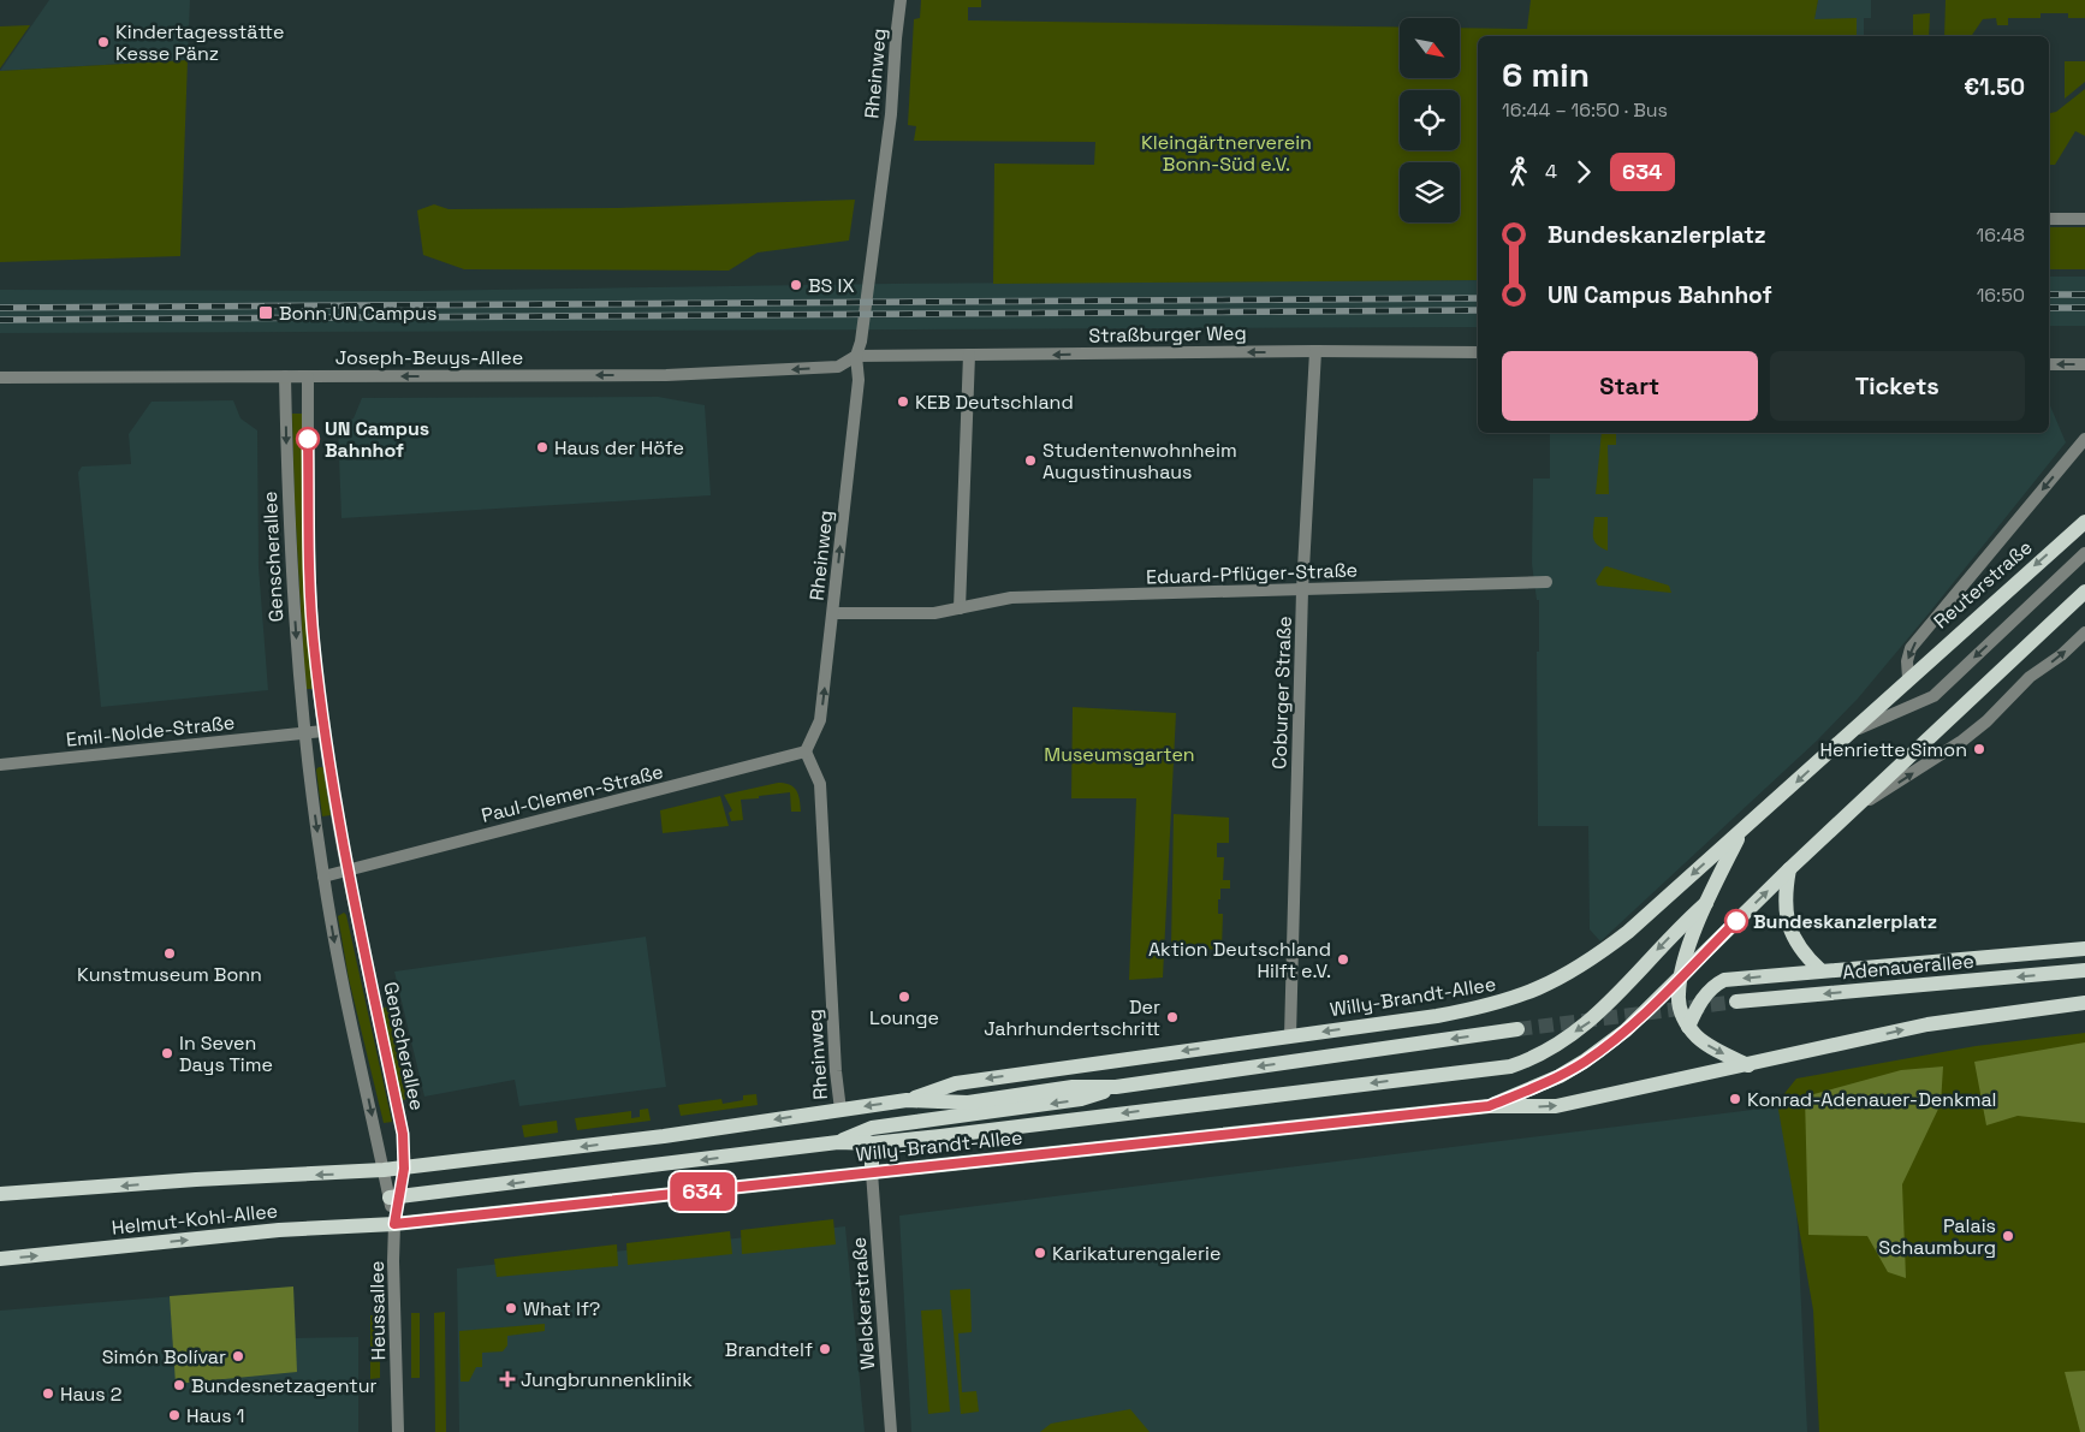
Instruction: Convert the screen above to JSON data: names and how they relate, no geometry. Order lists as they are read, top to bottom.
{
  "streets": {
    "main road": [
      "Reuterstraße",
      "Adenauerallee",
      "Willy-Brandt-Allee",
      "Helmut-Kohl-Allee"
    ],
    "street": [
      "Rheinweg",
      "Straßburger Weg",
      "Joseph-Beuys-Allee",
      "Genscherallee",
      "Eduard-Pflüger-Straße",
      "Coburger Straße",
      "Emil-Nolde-Straße",
      "Paul-Clemen-Straße",
      "Welckerstraße",
      "Heussallee"
    ]
  },
  "crossings": [
    ["Rheinweg", "Straßburger Weg"],
    ["Rheinweg", "Joseph-Beuys-Allee"],
    ["Rheinweg", "Eduard-Pflüger-Straße"],
    ["Rheinweg", "Paul-Clemen-Straße"],
    ["Rheinweg", "Willy-Brandt-Allee"],
    ["Straßburger Weg", "Joseph-Beuys-Allee"],
    ["Straßburger Weg", "Coburger Straße"],
    ["Joseph-Beuys-Allee", "Genscherallee"],
    ["Genscherallee", "Emil-Nolde-Straße"],
    ["Genscherallee", "Paul-Clemen-Straße"],
    ["Genscherallee", "Willy-Brandt-Allee"],
    ["Genscherallee", "Helmut-Kohl-Allee"],
    ["Genscherallee", "Heussallee"],
    ["Eduard-Pflüger-Straße", "Coburger Straße"],
    ["Coburger Straße", "Willy-Brandt-Allee"],
    ["Willy-Brandt-Allee", "Helmut-Kohl-Allee"],
    ["Willy-Brandt-Allee", "Welckerstraße"],
    ["Willy-Brandt-Allee", "Heussallee"],
    ["Helmut-Kohl-Allee", "Heussallee"]
  ],
  "one_way": ["Rheinweg", "Straßburger Weg", "Joseph-Beuys-Allee"],
  "parks": ["Kleingärtnerverein Bonn-Süd e.V.", "Museumsgarten"],
  "places": {
    "other": [
      "Kindertagesstätte Kesse Pänz",
      "BS IX",
      "KEB Deutschland",
      "UN Campus Bahnhof",
      "Haus der Höfe",
      "Studentenwohnheim Augustinushaus",
      "Henriette Simon",
      "Bundeskanzlerplatz",
      "Kunstmuseum Bonn",
      "Aktion Deutschland Hilft e.V.",
      "Lounge",
      "Der Jahrhundertschritt",
      "In Seven Days Time",
      "Konrad-Adenauer-Denkmal",
      "Palais Schaumburg",
      "Karikaturengalerie",
      "What If?",
      "Brandtelf",
      "Simón Bolívar",
      "Bundesnetzagentur",
      "Haus 2",
      "Haus 1"
    ],
    "transit": ["Bonn UN Campus"],
    "health": ["Jungbrunnenklinik"]
  },
  "lines": ["bus line 634"],
  "north": "bottom right",
  "page": {
    "on_map": "634",
    "heading": ["6 min", "16:44 – 16:50 · Bus", "€1.50"],
    "legs": ["4", "634"],
    "list": [
      {
        "name": "Bundeskanzlerplatz",
        "value": "16:48"
      },
      {
        "name": "UN Campus Bahnhof",
        "value": "16:50"
      }
    ],
    "buttons": ["Start", "Tickets"]
  }
}
